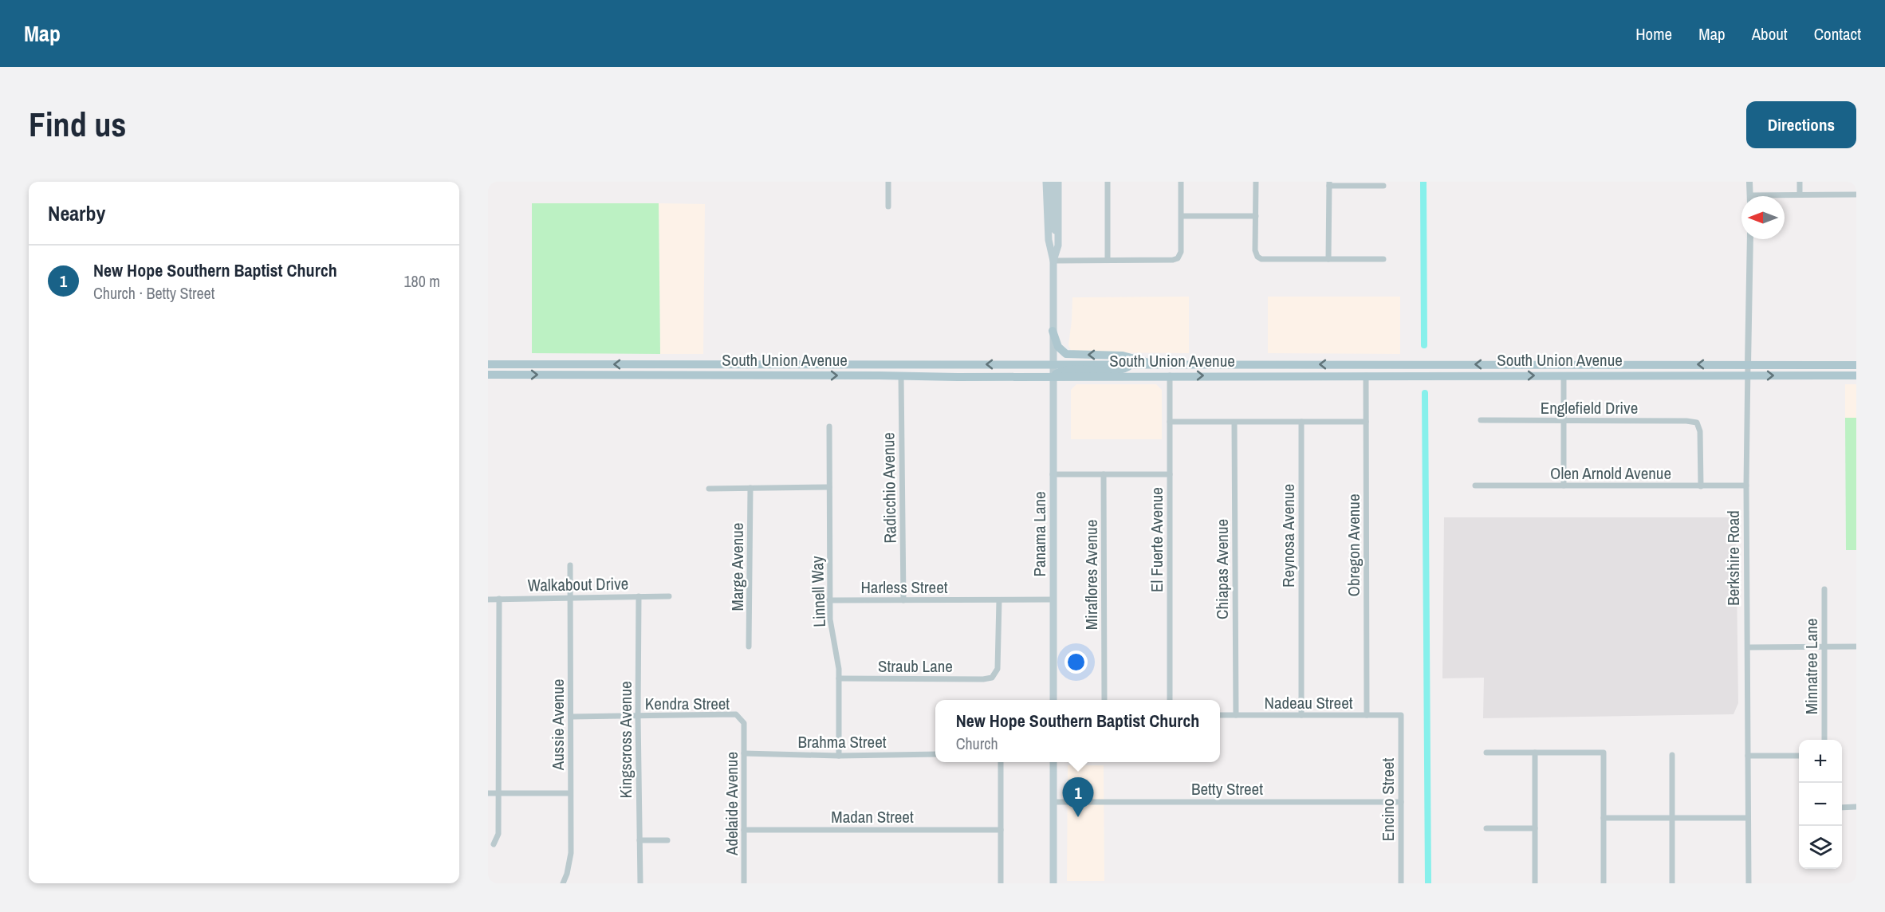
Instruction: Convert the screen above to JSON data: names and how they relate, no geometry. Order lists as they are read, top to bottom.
{
  "streets": {
    "main road": ["South Union Avenue", "Panama Lane"],
    "street": [
      "Englefield Drive",
      "Olen Arnold Avenue",
      "Radicchio Avenue",
      "Reynosa Avenue",
      "El Fuerte Avenue",
      "Obregon Avenue",
      "Berkshire Road",
      "Marge Avenue",
      "Chiapas Avenue",
      "Miraflores Avenue",
      "Walkabout Drive",
      "Harless Street",
      "Linnell Way",
      "Straub Lane",
      "Minnatree Lane",
      "Nadeau Street",
      "Kendra Street",
      "Aussie Avenue",
      "Kingscross Avenue",
      "Brahma Street",
      "Betty Street",
      "Encino Street",
      "Adelaide Avenue",
      "Madan Street"
    ]
  },
  "crossings": [
    ["South Union Avenue", "Radicchio Avenue"],
    ["South Union Avenue", "Panama Lane"],
    ["South Union Avenue", "El Fuerte Avenue"],
    ["South Union Avenue", "Obregon Avenue"],
    ["South Union Avenue", "Berkshire Road"],
    ["Englefield Drive", "Olen Arnold Avenue"],
    ["Olen Arnold Avenue", "Berkshire Road"],
    ["Radicchio Avenue", "Harless Street"],
    ["Panama Lane", "Harless Street"],
    ["Reynosa Avenue", "Nadeau Street"],
    ["Obregon Avenue", "Nadeau Street"],
    ["Chiapas Avenue", "Nadeau Street"],
    ["Walkabout Drive", "Aussie Avenue"],
    ["Walkabout Drive", "Kingscross Avenue"],
    ["Harless Street", "Linnell Way"],
    ["Harless Street", "Straub Lane"],
    ["Linnell Way", "Straub Lane"],
    ["Linnell Way", "Brahma Street"],
    ["Nadeau Street", "Encino Street"],
    ["Kendra Street", "Aussie Avenue"],
    ["Kendra Street", "Kingscross Avenue"],
    ["Kendra Street", "Adelaide Avenue"],
    ["Brahma Street", "Adelaide Avenue"],
    ["Betty Street", "Encino Street"],
    ["Adelaide Avenue", "Madan Street"]
  ],
  "north": "left",
  "page": {
    "header": "Map",
    "nav": [
      "Home",
      "Map",
      "About",
      "Contact"
    ],
    "buttons": "Directions",
    "title": "Find us",
    "heading": "Nearby",
    "list": [
      {
        "mark": "1",
        "name": "New Hope Southern Baptist Church",
        "note": "Church · Betty Street",
        "value": "180 m"
      }
    ],
    "popup": ["New Hope Southern Baptist Church", "Church"],
    "map_buttons": ["+", "−"],
    "pins": "1"
  }
}
